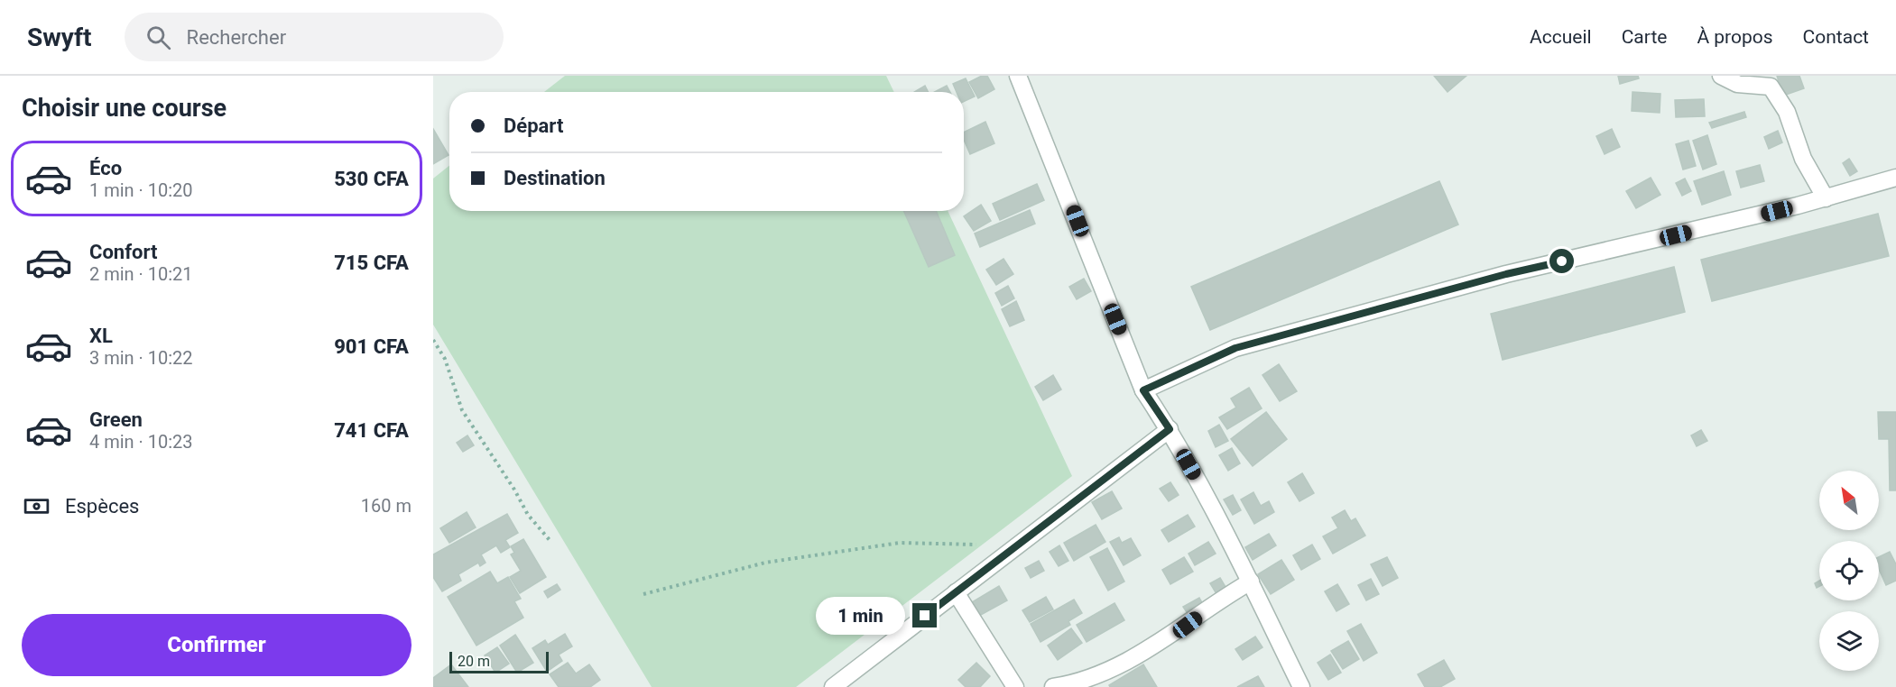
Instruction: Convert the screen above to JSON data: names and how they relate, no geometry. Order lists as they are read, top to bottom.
{
  "scale_bar": "20 m",
  "north": "top left",
  "page": {
    "header": "Swyft",
    "search": "Rechercher",
    "nav": [
      "Accueil",
      "Carte",
      "À propos",
      "Contact"
    ],
    "heading": "Choisir une course",
    "banner": ["Départ", "Destination"],
    "list": [
      {
        "name": "Éco",
        "note": "1 min · 10:20",
        "value": "530 CFA"
      },
      {
        "name": "Confort",
        "note": "2 min · 10:21",
        "value": "715 CFA"
      },
      {
        "name": "XL",
        "note": "3 min · 10:22",
        "value": "901 CFA"
      },
      {
        "name": "Green",
        "note": "4 min · 10:23",
        "value": "741 CFA"
      }
    ],
    "pay": ["Espèces", "160 m"],
    "bubble": "1 min",
    "buttons": "Confirmer",
    "scale": "20 m"
  }
}
